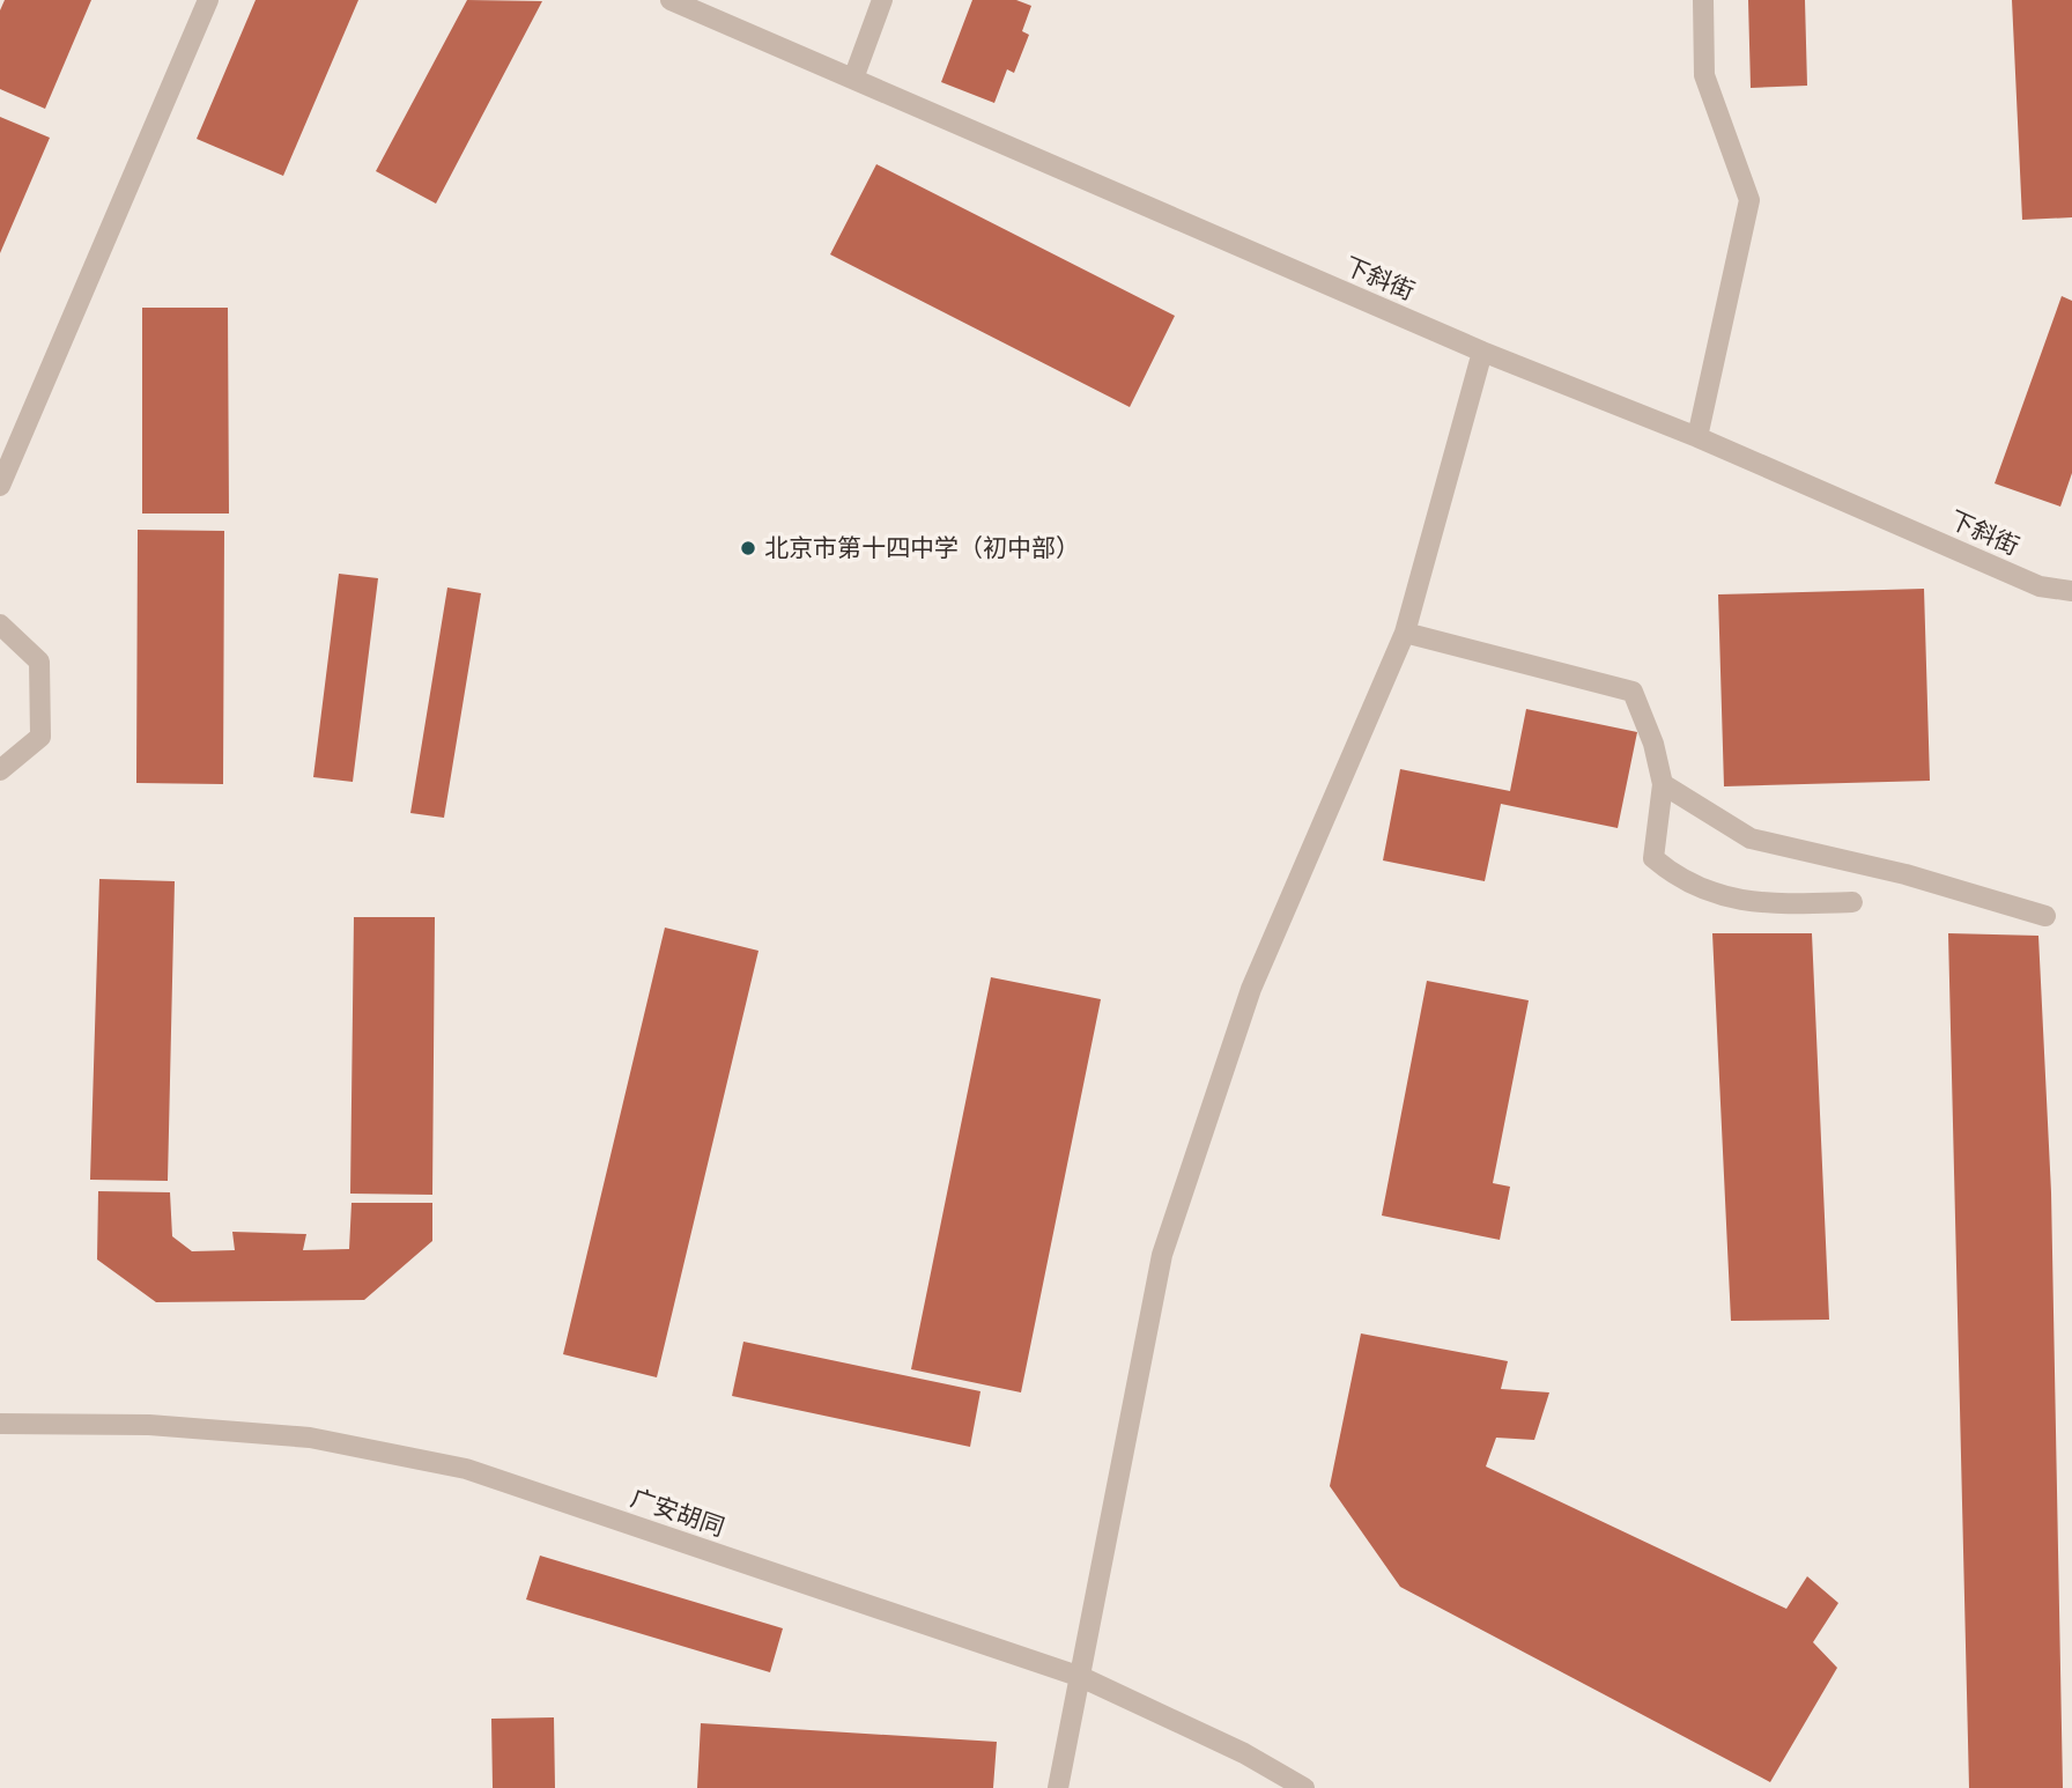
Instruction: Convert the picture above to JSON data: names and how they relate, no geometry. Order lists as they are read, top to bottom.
{
  "streets": {
    "street": ["下斜街", "广安胡同"]
  },
  "places": ["北京市第十四中学（初中部）"]
}
